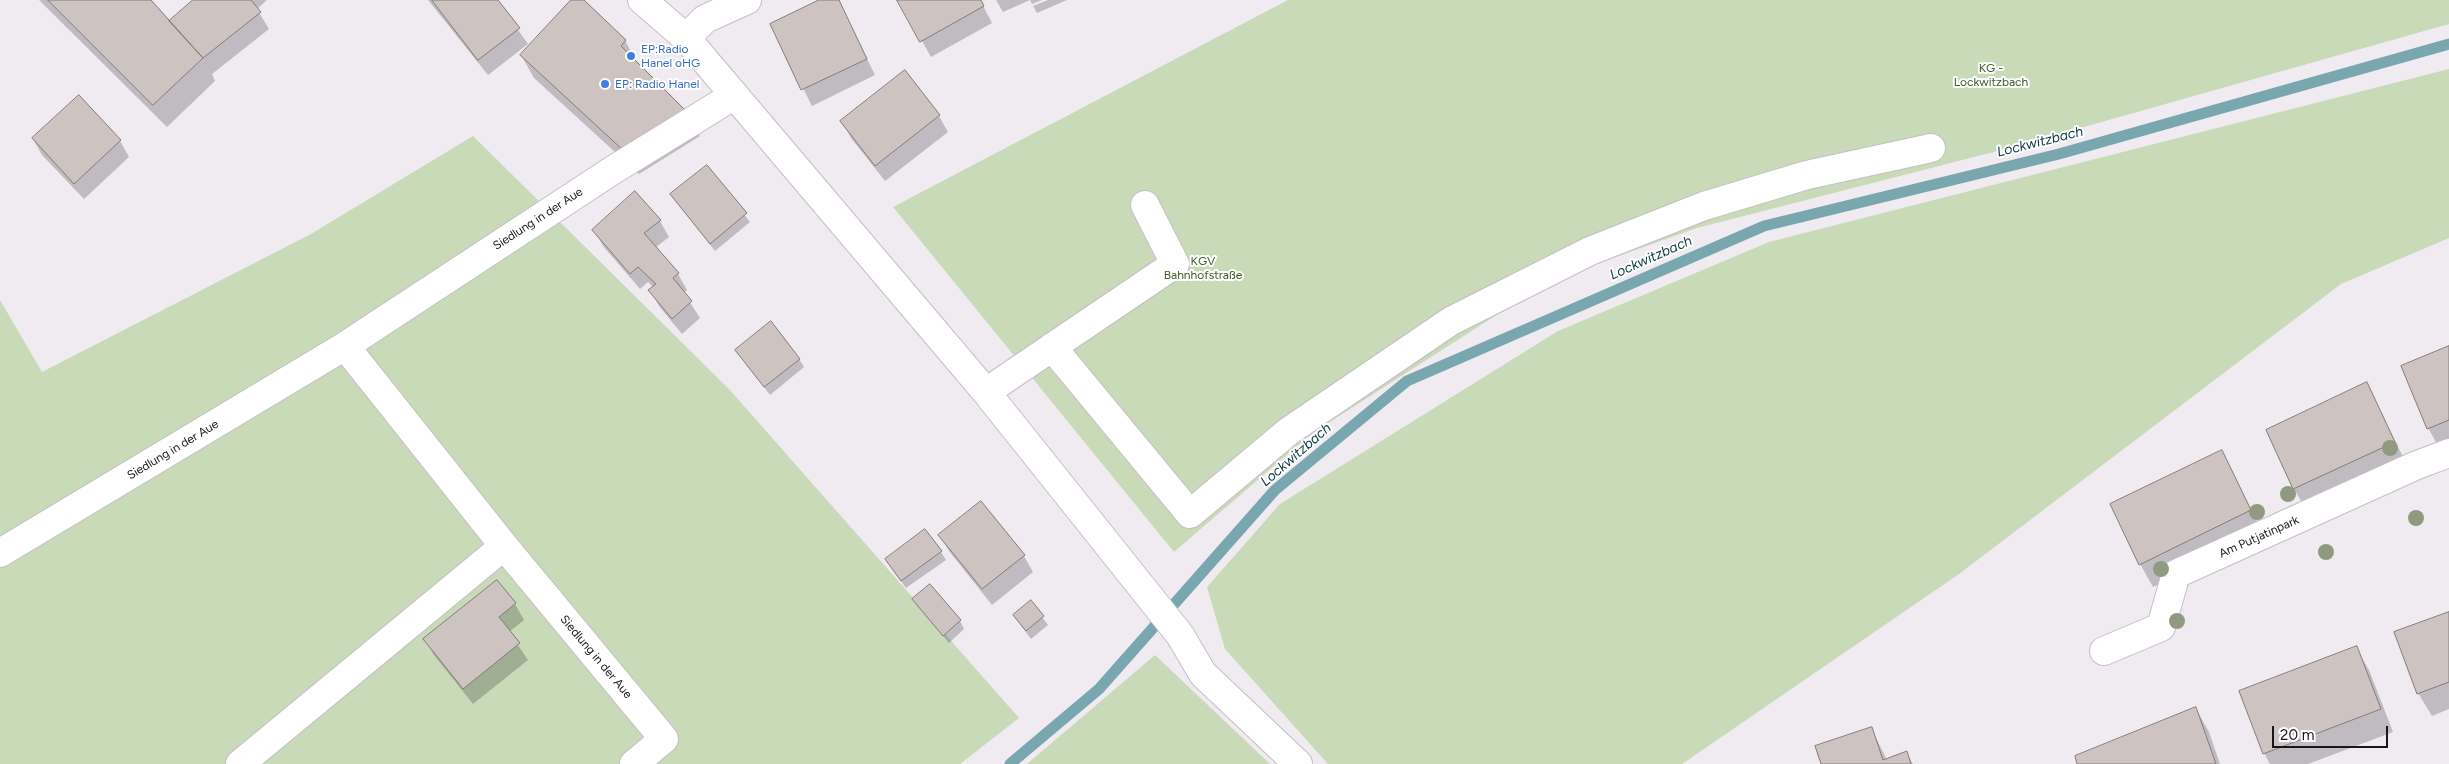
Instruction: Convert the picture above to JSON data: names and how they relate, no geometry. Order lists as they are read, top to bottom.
{
  "streets": {
    "street": ["Siedlung in der Aue", "Am Putjatinpark"]
  },
  "water": ["Lockwitzbach"],
  "parks": ["KG - Lockwitzbach", "KGV Bahnhofstraße"],
  "places": ["EP:Radio Hanel oHG", "EP: Radio Hanel"],
  "scale_bar": "20 m"
}
